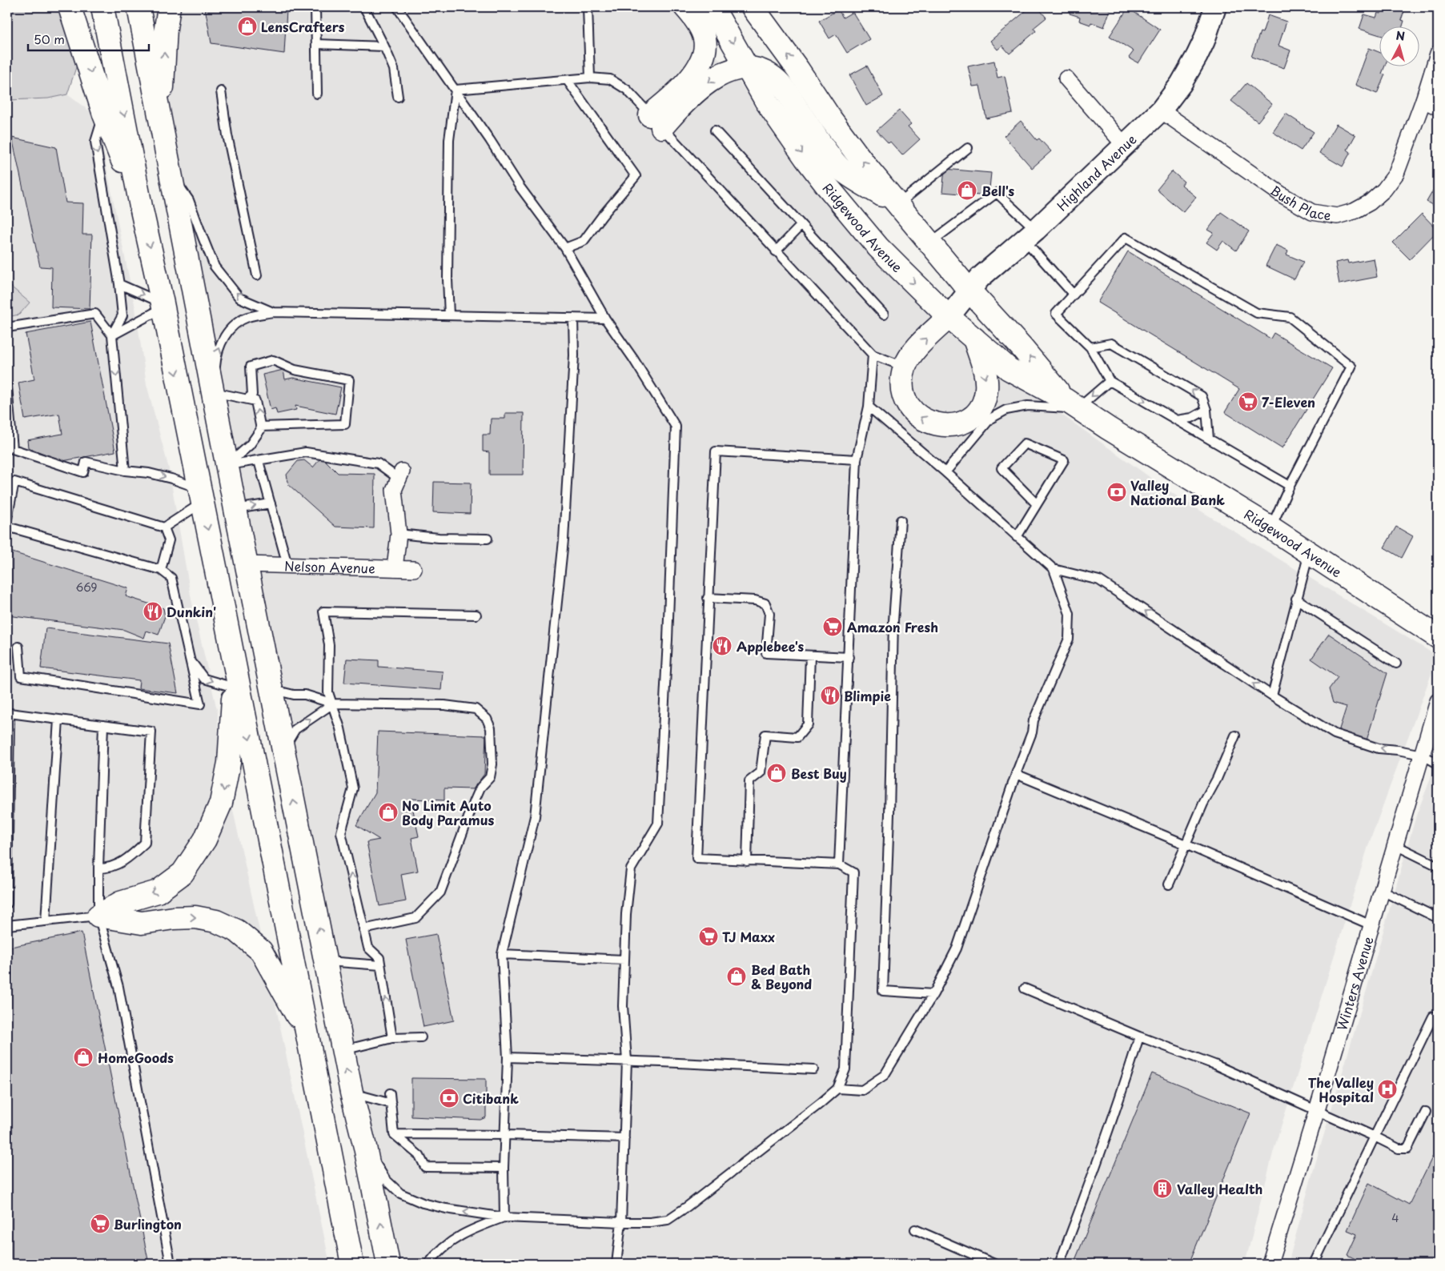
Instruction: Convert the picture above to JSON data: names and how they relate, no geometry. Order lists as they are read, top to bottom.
{
  "streets": {
    "main road": ["Ridgewood Avenue"],
    "street": [
      "Highland Avenue",
      "Bush Place",
      "Nelson Avenue",
      "Winters Avenue"
    ]
  },
  "crossings": [
    ["Highland Avenue", "Bush Place"],
    ["Highland Avenue", "Ridgewood Avenue"]
  ],
  "places": {
    "shop": [
      "LensCrafters",
      "Bell's",
      "Best Buy",
      "No Limit Auto Body Paramus",
      "Bed Bath & Beyond",
      "HomeGoods"
    ],
    "supermarket": [
      "7-Eleven",
      "Amazon Fresh",
      "TJ Maxx",
      "Burlington"
    ],
    "bank": ["Valley National Bank", "Citibank"],
    "restaurant": ["Dunkin'", "Applebee's", "Blimpie"],
    "hospital": ["The Valley Hospital"],
    "building": ["Valley Health"]
  },
  "house_numbers": ["669", "4"],
  "scale_bar": "50 m",
  "north": "top"
}
